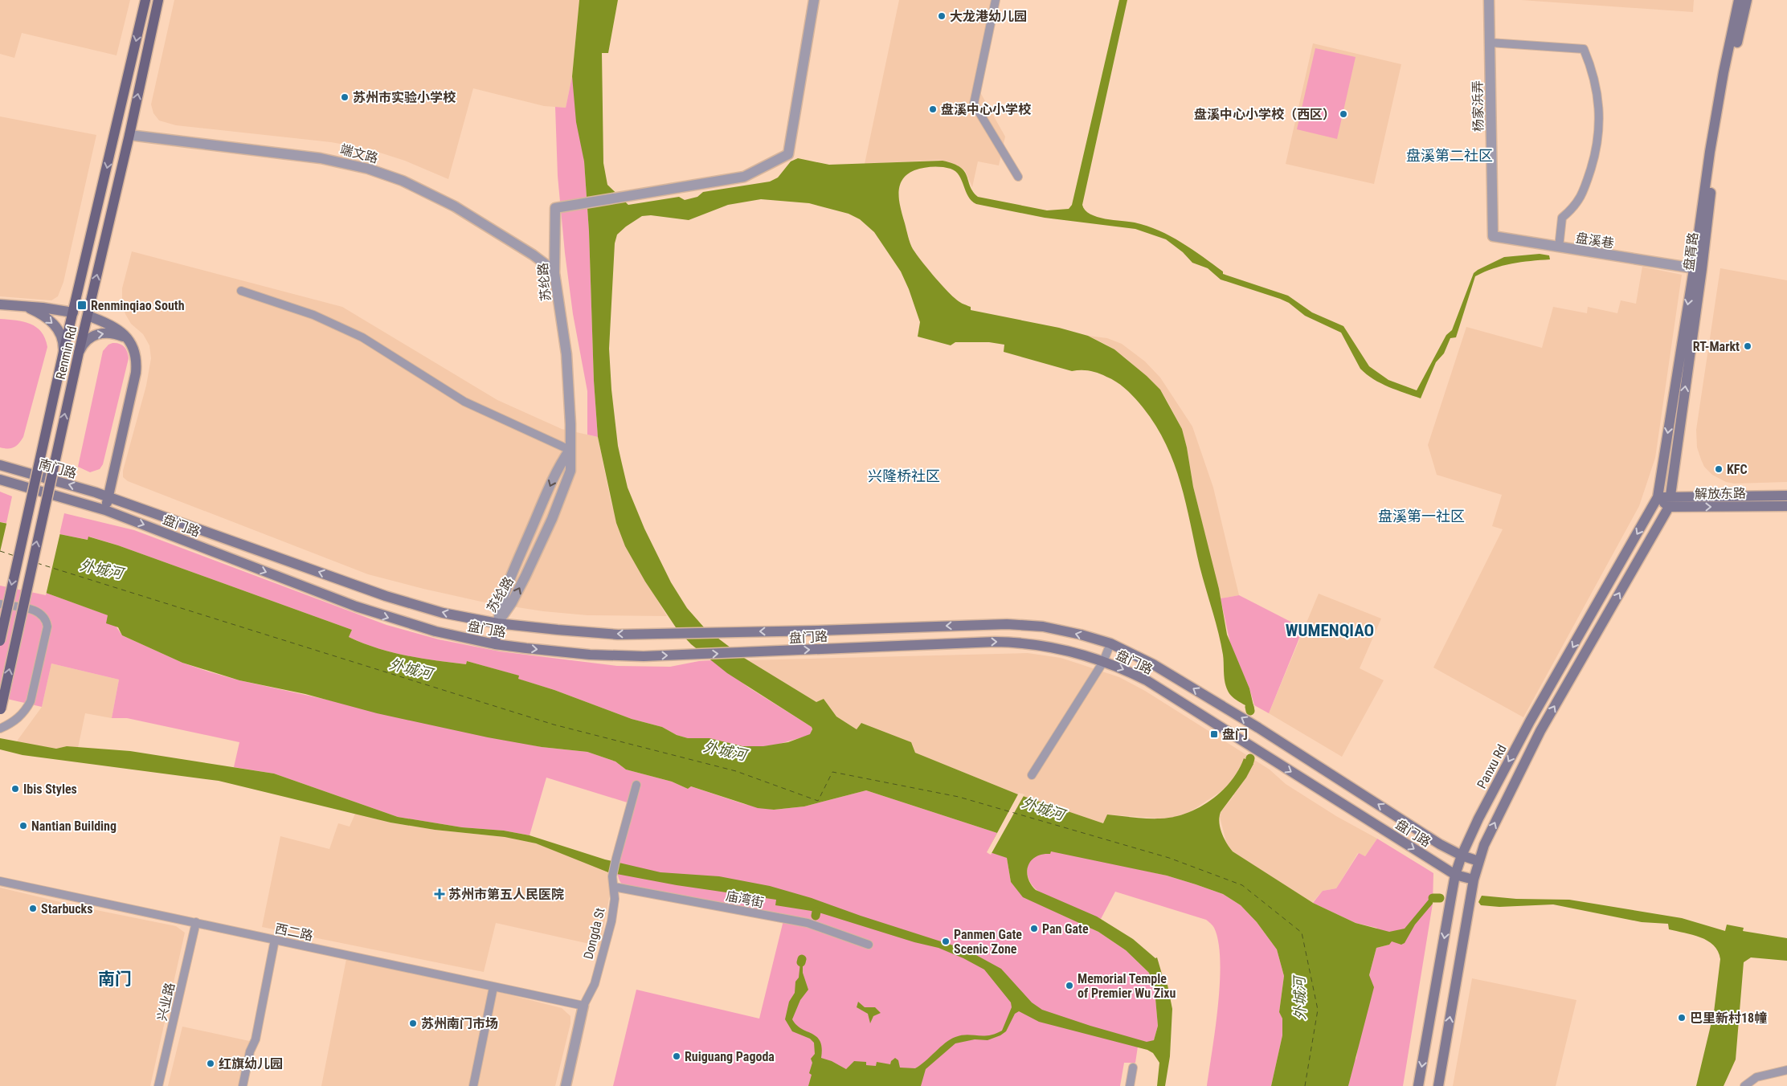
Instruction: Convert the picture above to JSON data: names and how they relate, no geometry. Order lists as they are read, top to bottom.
{
  "streets": {
    "main road": [
      "盘胥路",
      "Renmin Rd",
      "南门路",
      "解放东路",
      "盘门路",
      "Panxu Rd"
    ],
    "street": [
      "杨家浜弄",
      "端文路",
      "盘溪巷",
      "苏纶路",
      "庙湾街",
      "西二路",
      "Dongda St",
      "兴业路"
    ]
  },
  "crossings": [
    ["杨家浜弄", "盘溪巷"],
    ["端文路", "苏纶路"],
    ["端文路", "Renmin Rd"],
    ["盘溪巷", "盘胥路"],
    ["盘胥路", "解放东路"],
    ["盘胥路", "Panxu Rd"],
    ["苏纶路", "盘门路"],
    ["南门路", "盘门路"],
    ["盘门路", "Panxu Rd"],
    ["庙湾街", "Dongda St"],
    ["西二路", "Dongda St"],
    ["西二路", "兴业路"]
  ],
  "districts": [
    "盘溪第二社区",
    "兴隆桥社区",
    "盘溪第一社区",
    "WUMENQIAO",
    "南门"
  ],
  "water": ["外城河"],
  "places": {
    "other": [
      "大龙港幼儿园",
      "苏州市实验小学校",
      "盘溪中心小学校",
      "盘溪中心小学校（西区）",
      "RT-Markt",
      "KFC",
      "Ibis Styles",
      "Nantian Building",
      "Starbucks",
      "Pan Gate",
      "Panmen Gate Scenic Zone",
      "Memorial Temple of Premier Wu Zixu",
      "巴里新村18幢",
      "苏州南门市场",
      "Ruiguang Pagoda",
      "红旗幼儿园"
    ],
    "transit": ["Renminqiao South", "盘门"],
    "health": ["苏州市第五人民医院"]
  }
}
